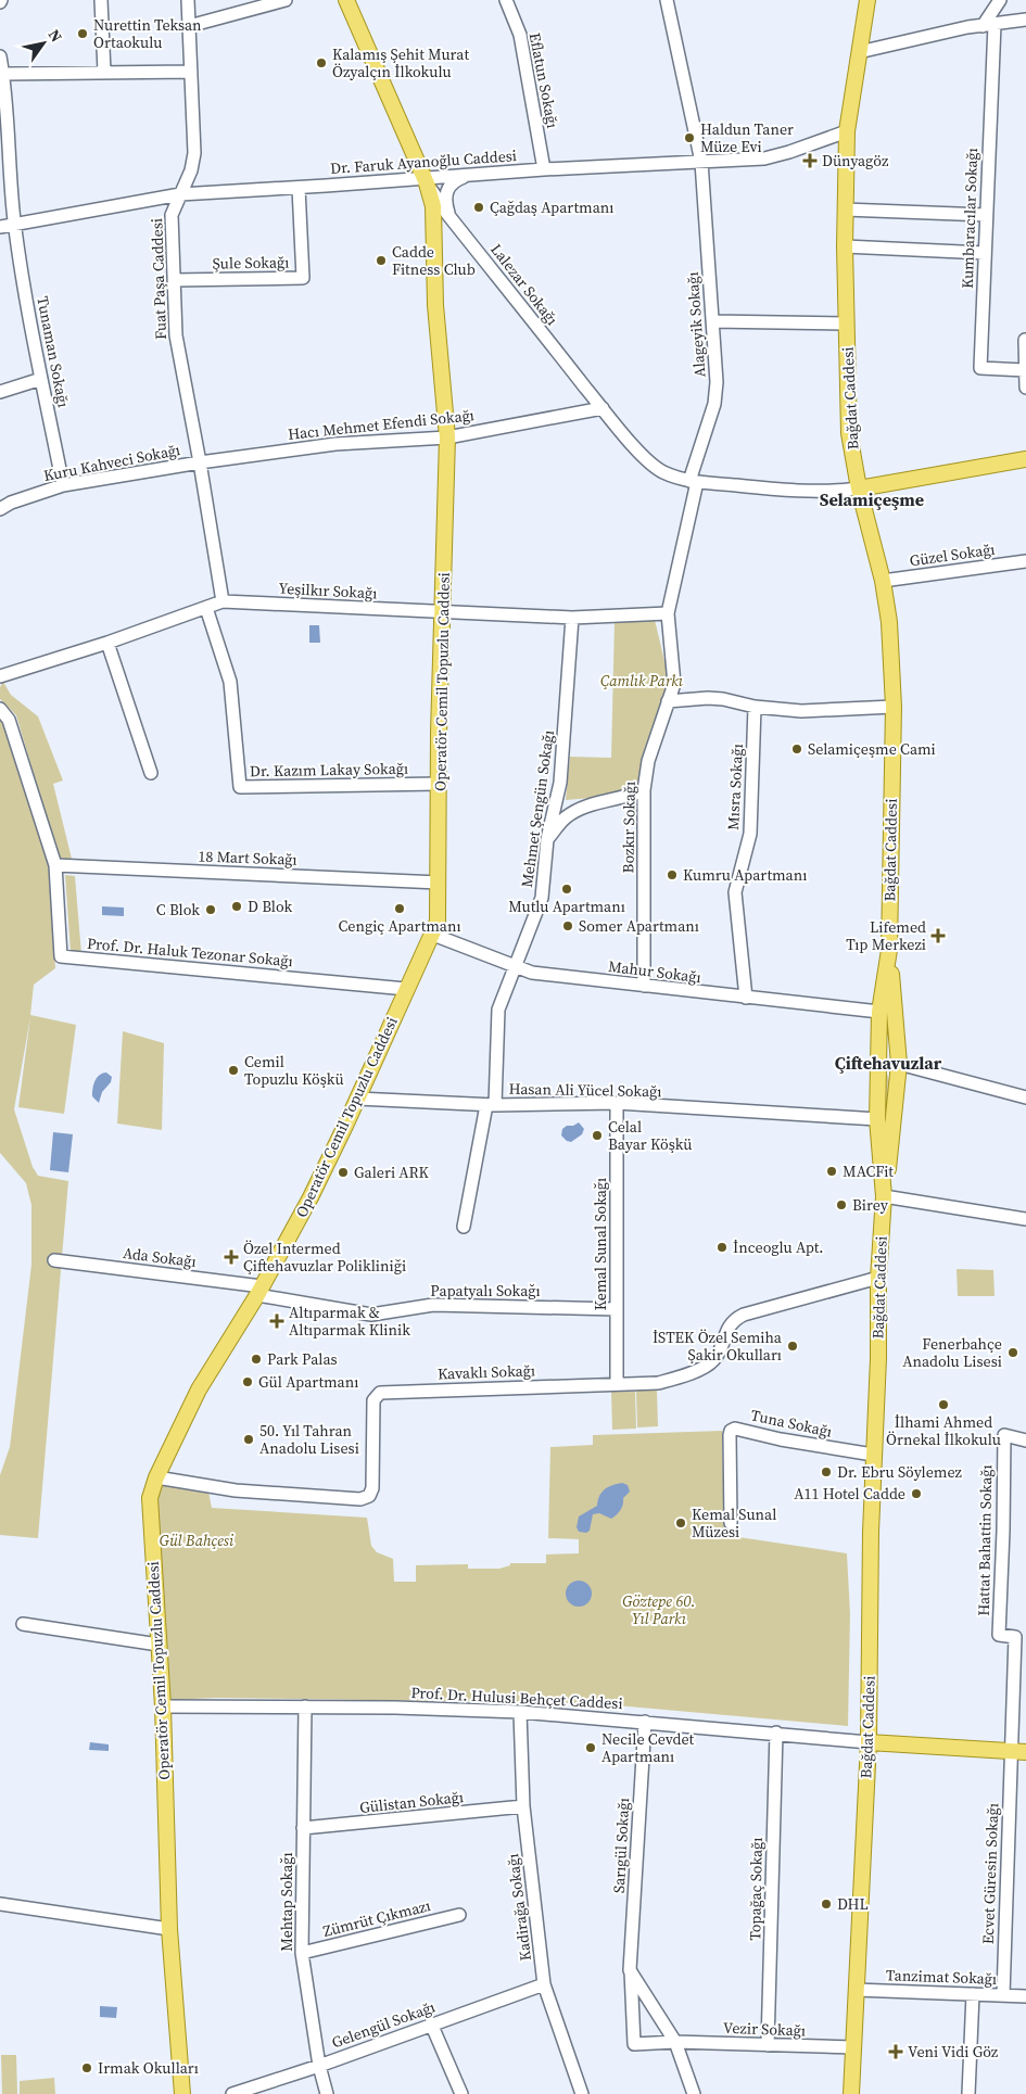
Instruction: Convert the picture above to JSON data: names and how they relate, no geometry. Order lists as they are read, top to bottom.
{
  "streets": {
    "main road": ["Bağdat Caddesi", "Operatör Cemil Topuzlu Caddesi"],
    "street": [
      "Eflatun Sokağı",
      "Dr. Faruk Ayanoğlu Caddesi",
      "Kumbaracılar Sokağı",
      "Şule Sokağı",
      "Fuat Paşa Caddesi",
      "Lalezar Sokağı",
      "Alageyik Sokağı",
      "Tunaman Sokağı",
      "Hacı Mehmet Efendi Sokağı",
      "Kuru Kahveci Sokağı",
      "Güzel Sokağı",
      "Yeşilkır Sokağı",
      "Dr. Kazım Lakay Sokağı",
      "Mısra Sokağı",
      "Mehmet Şengün Sokağı",
      "Bozkır Sokağı",
      "18 Mart Sokağı",
      "Prof. Dr. Haluk Tezonar Sokağı",
      "Mahur Sokağı",
      "Hasan Ali Yücel Sokağı",
      "Kemal Sunal Sokağı",
      "Ada Sokağı",
      "Papatyalı Sokağı",
      "Kavaklı Sokağı",
      "Tuna Sokağı",
      "Hattat Bahattin Sokağı",
      "Prof. Dr. Hulusi Behçet Caddesi",
      "Gülistan Sokağı",
      "Sarıgül Sokağı",
      "Ecvet Güresin Sokağı",
      "Topağaç Sokağı",
      "Mehtap Sokağı",
      "Kadirağa Sokağı",
      "Zümrüt Çıkmazı",
      "Tanzimat Sokağı",
      "Gelengül Sokağı",
      "Vezir Sokağı"
    ]
  },
  "crossings": [
    ["Eflatun Sokağı", "Dr. Faruk Ayanoğlu Caddesi"],
    ["Dr. Faruk Ayanoğlu Caddesi", "Şule Sokağı"],
    ["Dr. Faruk Ayanoğlu Caddesi", "Fuat Paşa Caddesi"],
    ["Dr. Faruk Ayanoğlu Caddesi", "Lalezar Sokağı"],
    ["Dr. Faruk Ayanoğlu Caddesi", "Alageyik Sokağı"],
    ["Dr. Faruk Ayanoğlu Caddesi", "Tunaman Sokağı"],
    ["Dr. Faruk Ayanoğlu Caddesi", "Bağdat Caddesi"],
    ["Dr. Faruk Ayanoğlu Caddesi", "Operatör Cemil Topuzlu Caddesi"],
    ["Şule Sokağı", "Fuat Paşa Caddesi"],
    ["Fuat Paşa Caddesi", "Hacı Mehmet Efendi Sokağı"],
    ["Fuat Paşa Caddesi", "Kuru Kahveci Sokağı"],
    ["Fuat Paşa Caddesi", "Yeşilkır Sokağı"],
    ["Lalezar Sokağı", "Hacı Mehmet Efendi Sokağı"],
    ["Lalezar Sokağı", "Operatör Cemil Topuzlu Caddesi"],
    ["Alageyik Sokağı", "Bozkır Sokağı"],
    ["Tunaman Sokağı", "Kuru Kahveci Sokağı"],
    ["Bağdat Caddesi", "Güzel Sokağı"],
    ["Bağdat Caddesi", "Mahur Sokağı"],
    ["Bağdat Caddesi", "Hasan Ali Yücel Sokağı"],
    ["Bağdat Caddesi", "Kavaklı Sokağı"],
    ["Bağdat Caddesi", "Tuna Sokağı"],
    ["Bağdat Caddesi", "Prof. Dr. Hulusi Behçet Caddesi"],
    ["Bağdat Caddesi", "Tanzimat Sokağı"],
    ["Bağdat Caddesi", "Vezir Sokağı"],
    ["Hacı Mehmet Efendi Sokağı", "Kuru Kahveci Sokağı"],
    ["Hacı Mehmet Efendi Sokağı", "Operatör Cemil Topuzlu Caddesi"],
    ["Yeşilkır Sokağı", "Operatör Cemil Topuzlu Caddesi"],
    ["Yeşilkır Sokağı", "Dr. Kazım Lakay Sokağı"],
    ["Yeşilkır Sokağı", "Mehmet Şengün Sokağı"],
    ["Yeşilkır Sokağı", "Bozkır Sokağı"],
    ["Operatör Cemil Topuzlu Caddesi", "Dr. Kazım Lakay Sokağı"],
    ["Operatör Cemil Topuzlu Caddesi", "18 Mart Sokağı"],
    ["Operatör Cemil Topuzlu Caddesi", "Prof. Dr. Haluk Tezonar Sokağı"],
    ["Operatör Cemil Topuzlu Caddesi", "Mahur Sokağı"],
    ["Operatör Cemil Topuzlu Caddesi", "Hasan Ali Yücel Sokağı"],
    ["Operatör Cemil Topuzlu Caddesi", "Ada Sokağı"],
    ["Operatör Cemil Topuzlu Caddesi", "Papatyalı Sokağı"],
    ["Operatör Cemil Topuzlu Caddesi", "Kavaklı Sokağı"],
    ["Operatör Cemil Topuzlu Caddesi", "Prof. Dr. Hulusi Behçet Caddesi"],
    ["Mısra Sokağı", "Mahur Sokağı"],
    ["Mehmet Şengün Sokağı", "Mahur Sokağı"],
    ["Mehmet Şengün Sokağı", "Hasan Ali Yücel Sokağı"],
    ["Bozkır Sokağı", "Mahur Sokağı"],
    ["18 Mart Sokağı", "Prof. Dr. Haluk Tezonar Sokağı"],
    ["Hasan Ali Yücel Sokağı", "Kemal Sunal Sokağı"],
    ["Kemal Sunal Sokağı", "Papatyalı Sokağı"],
    ["Kemal Sunal Sokağı", "Kavaklı Sokağı"],
    ["Ada Sokağı", "Papatyalı Sokağı"],
    ["Hattat Bahattin Sokağı", "Ecvet Güresin Sokağı"],
    ["Prof. Dr. Hulusi Behçet Caddesi", "Sarıgül Sokağı"],
    ["Prof. Dr. Hulusi Behçet Caddesi", "Topağaç Sokağı"],
    ["Prof. Dr. Hulusi Behçet Caddesi", "Mehtap Sokağı"],
    ["Prof. Dr. Hulusi Behçet Caddesi", "Kadirağa Sokağı"],
    ["Gülistan Sokağı", "Mehtap Sokağı"],
    ["Gülistan Sokağı", "Kadirağa Sokağı"],
    ["Sarıgül Sokağı", "Vezir Sokağı"],
    ["Ecvet Güresin Sokağı", "Tanzimat Sokağı"],
    ["Topağaç Sokağı", "Vezir Sokağı"],
    ["Mehtap Sokağı", "Zümrüt Çıkmazı"],
    ["Mehtap Sokağı", "Gelengül Sokağı"],
    ["Kadirağa Sokağı", "Gelengül Sokağı"]
  ],
  "districts": ["Selamiçeşme", "Çiftehavuzlar"],
  "parks": ["Çamlık Parkı", "Gül Bahçesi", "Göztepe 60. Yıl Parkı"],
  "places": {
    "other": [
      "Nurettin Teksan Ortaokulu",
      "Kalamış Şehit Murat Özyalçın İlkokulu",
      "Haldun Taner Müze Evi",
      "Çağdaş Apartmanı",
      "Cadde Fitness Club",
      "Selamiçeşme Cami",
      "Kumru Apartmanı",
      "Mutlu Apartmanı",
      "D Blok",
      "Cengiç Apartmanı",
      "C Blok",
      "Somer Apartmanı",
      "Cemil Topuzlu Köşkü",
      "Celal Bayar Köşkü",
      "MACFit",
      "Galeri ARK",
      "Birey",
      "İnceoglu Apt.",
      "İSTEK Özel Semiha Şakir Okulları",
      "Fenerbahçe Anadolu Lisesi",
      "Park Palas",
      "Gül Apartmanı",
      "İlhami Ahmed Örnekal İlkokulu",
      "50. Yıl Tahran Anadolu Lisesi",
      "Dr. Ebru Söylemez",
      "A11 Hotel Cadde",
      "Kemal Sunal Müzesi",
      "Necile Cevdet Apartmanı",
      "DHL",
      "Irmak Okulları"
    ],
    "health": [
      "Dünyagöz",
      "Lifemed Tıp Merkezi",
      "Özel Intermed Çiftehavuzlar Polikliniği",
      "Altıparmak & Altıparmak Klinik",
      "Veni Vidi Göz"
    ]
  },
  "north": "top right"
}
